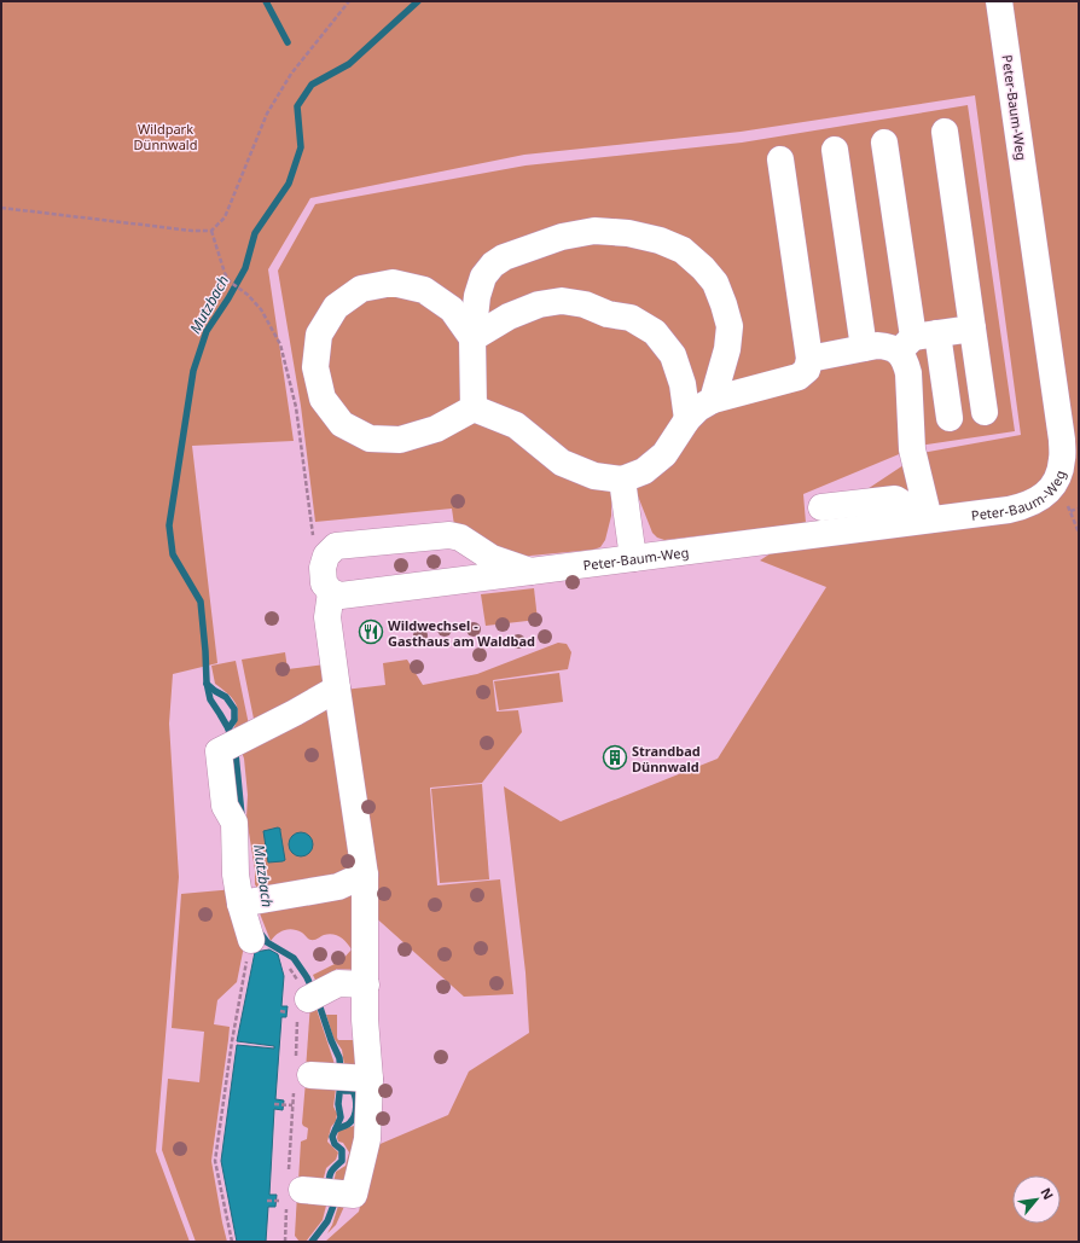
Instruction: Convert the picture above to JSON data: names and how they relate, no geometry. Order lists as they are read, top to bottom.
{
  "streets": {
    "street": ["Peter-Baum-Weg"]
  },
  "water": ["Mutzbach"],
  "parks": ["Wildpark Dünnwald"],
  "places": {
    "restaurant": ["Wildwechsel - Gasthaus am Waldbad"],
    "building": ["Strandbad Dünnwald"]
  },
  "north": "top right"
}
